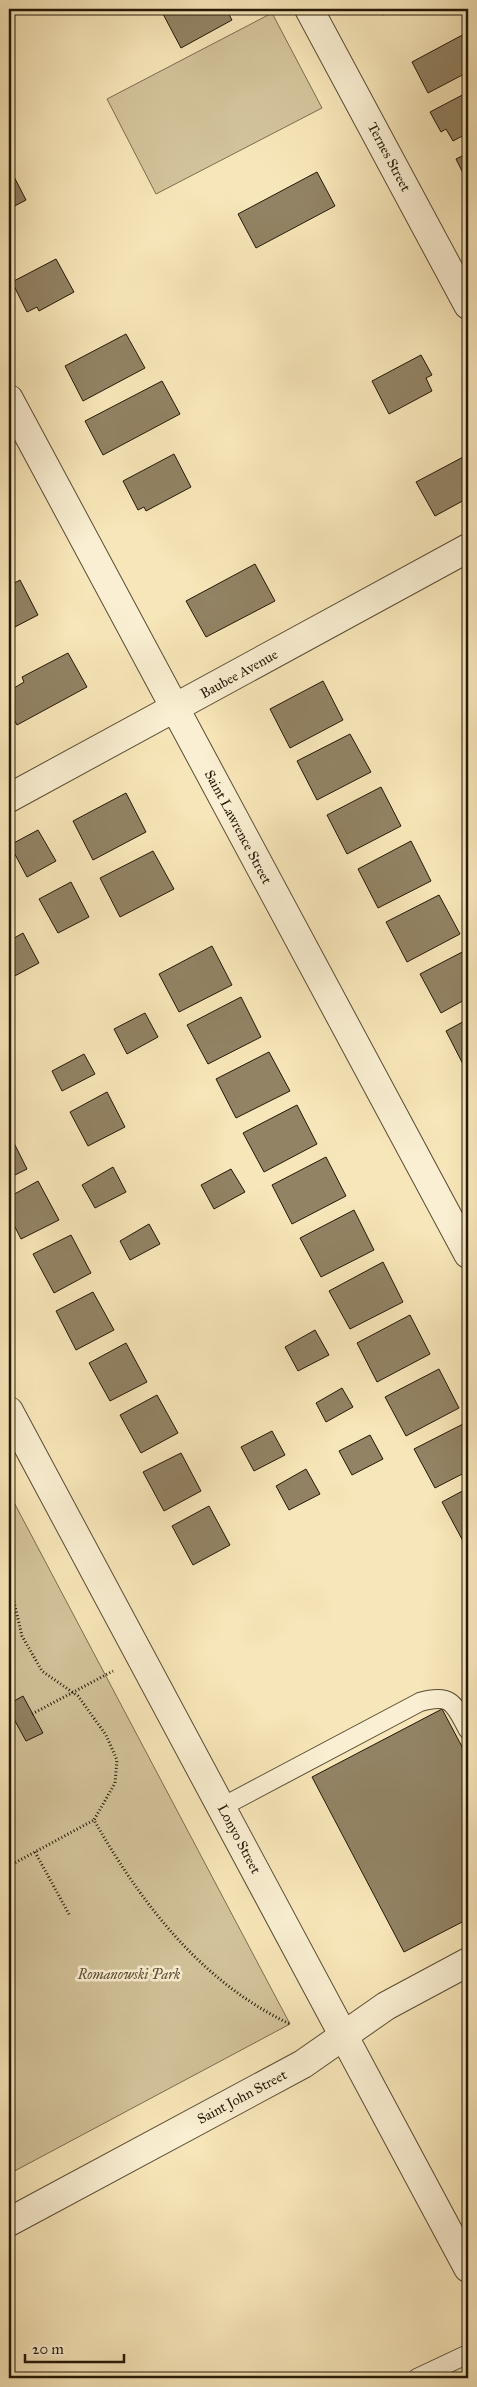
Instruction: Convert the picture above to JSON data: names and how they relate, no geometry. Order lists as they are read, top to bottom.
{
  "streets": {
    "street": [
      "Ternes Street",
      "Baubee Avenue",
      "Saint Lawrence Street",
      "Lonyo Street",
      "Saint John Street"
    ]
  },
  "crossings": [
    ["Baubee Avenue", "Saint Lawrence Street"],
    ["Lonyo Street", "Saint John Street"]
  ],
  "parks": ["Romanowski Park"],
  "scale_bar": "20 m"
}
